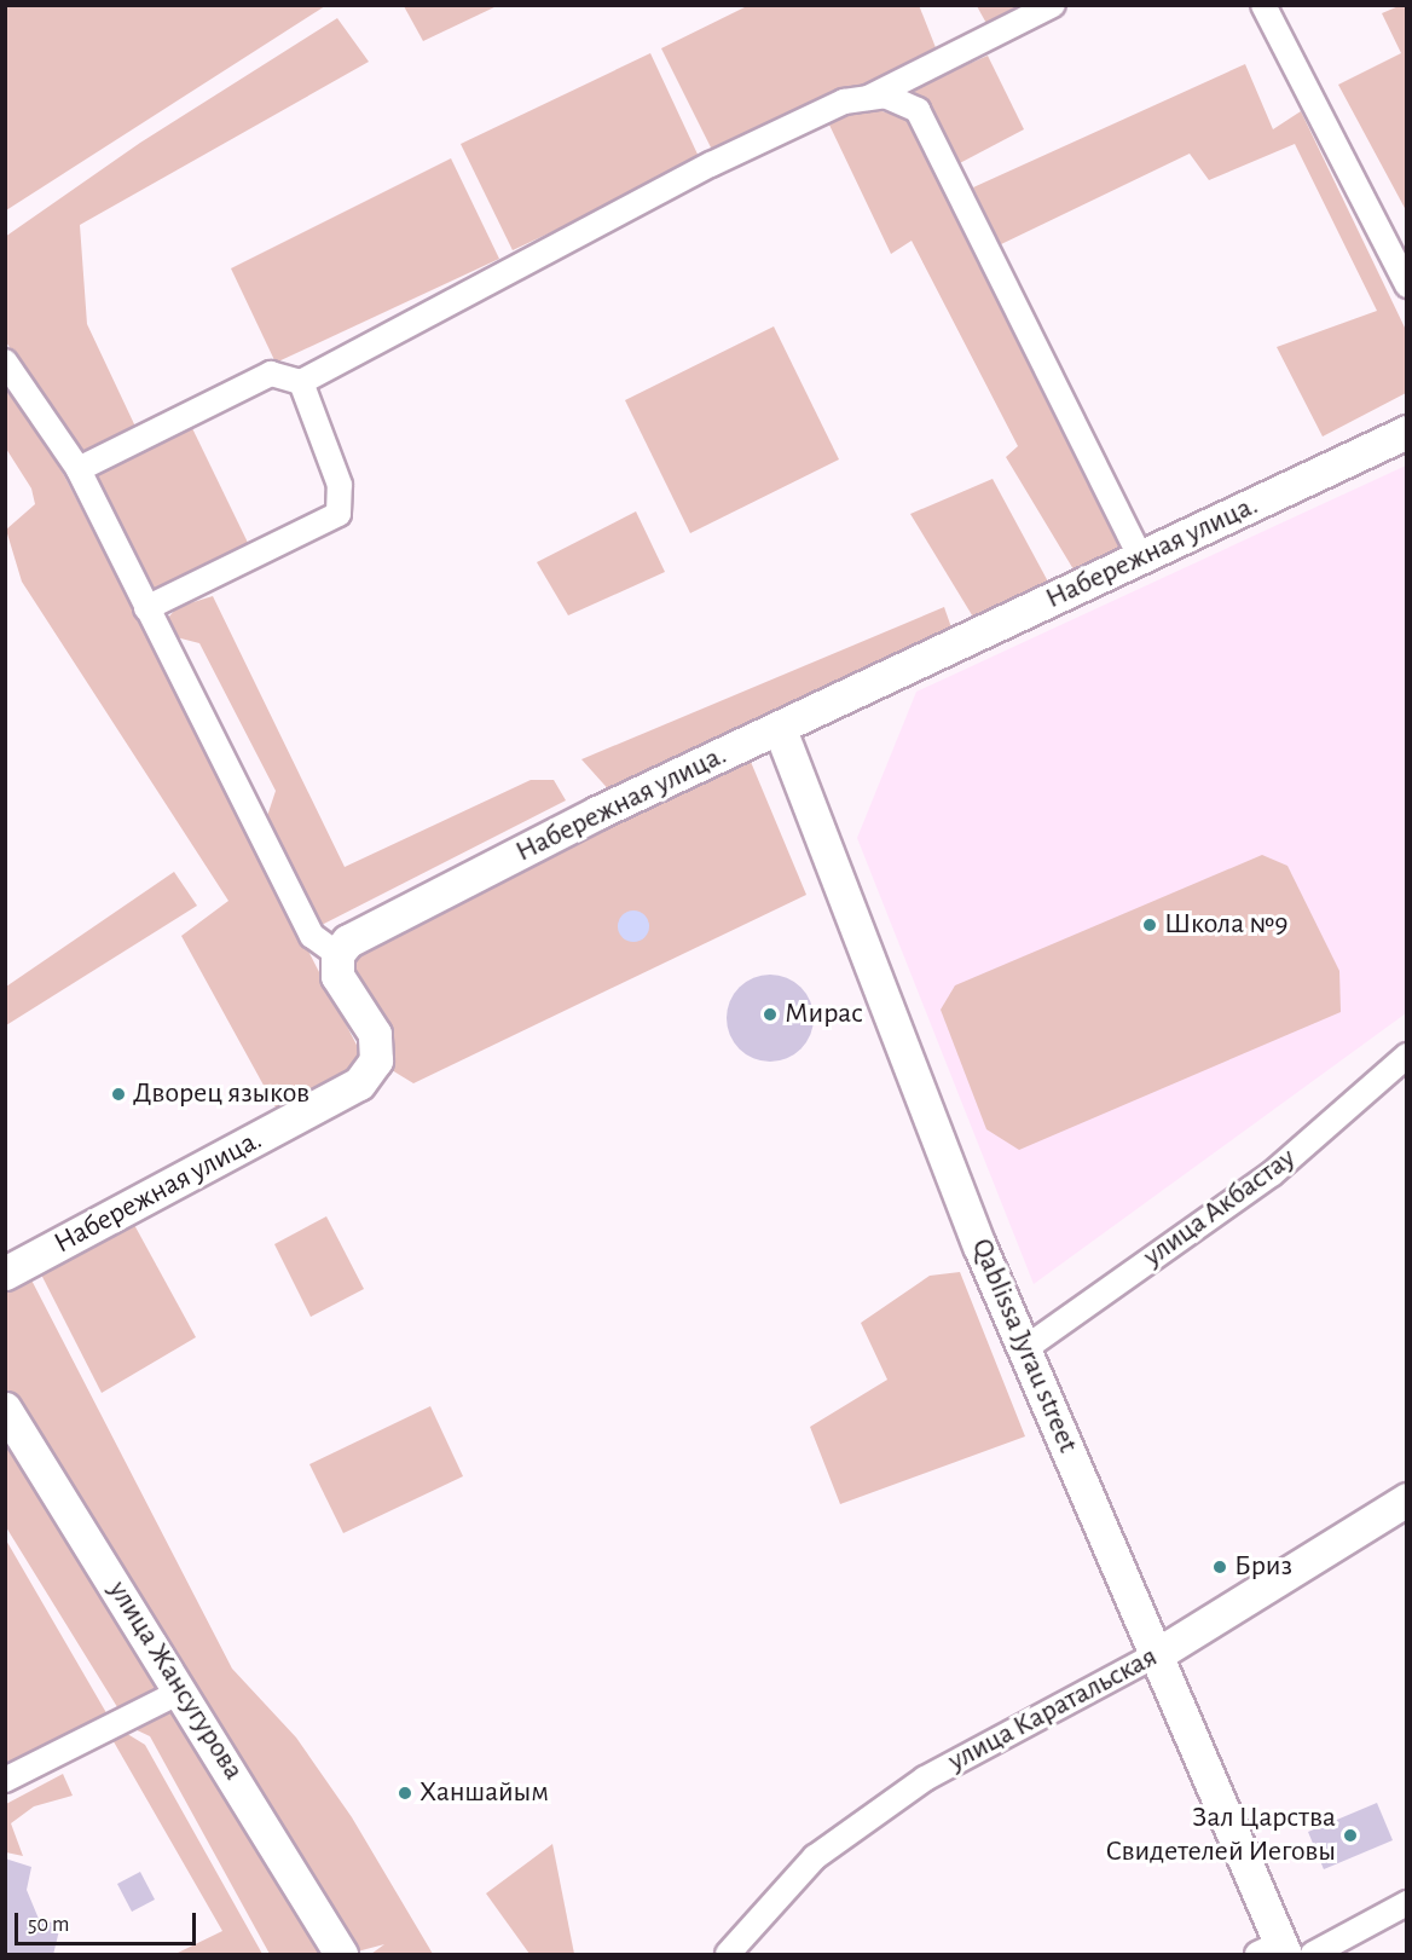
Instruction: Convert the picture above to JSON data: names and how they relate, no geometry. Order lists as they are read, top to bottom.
{
  "streets": {
    "street": [
      "Набережная улица.",
      "улица Акбастау",
      "Qablissa Jyrau street",
      "улица Жансугурова",
      "улица Каратальская"
    ]
  },
  "crossings": [
    ["Набережная улица.", "Qablissa Jyrau street"],
    ["улица Акбастау", "Qablissa Jyrau street"],
    ["Qablissa Jyrau street", "улица Каратальская"]
  ],
  "places": [
    "Школа №9",
    "Мирас",
    "Дворец языков",
    "Бриз",
    "Ханшайым",
    "Зал Царства Свидетелей Иеговы"
  ],
  "scale_bar": "50 m"
}
